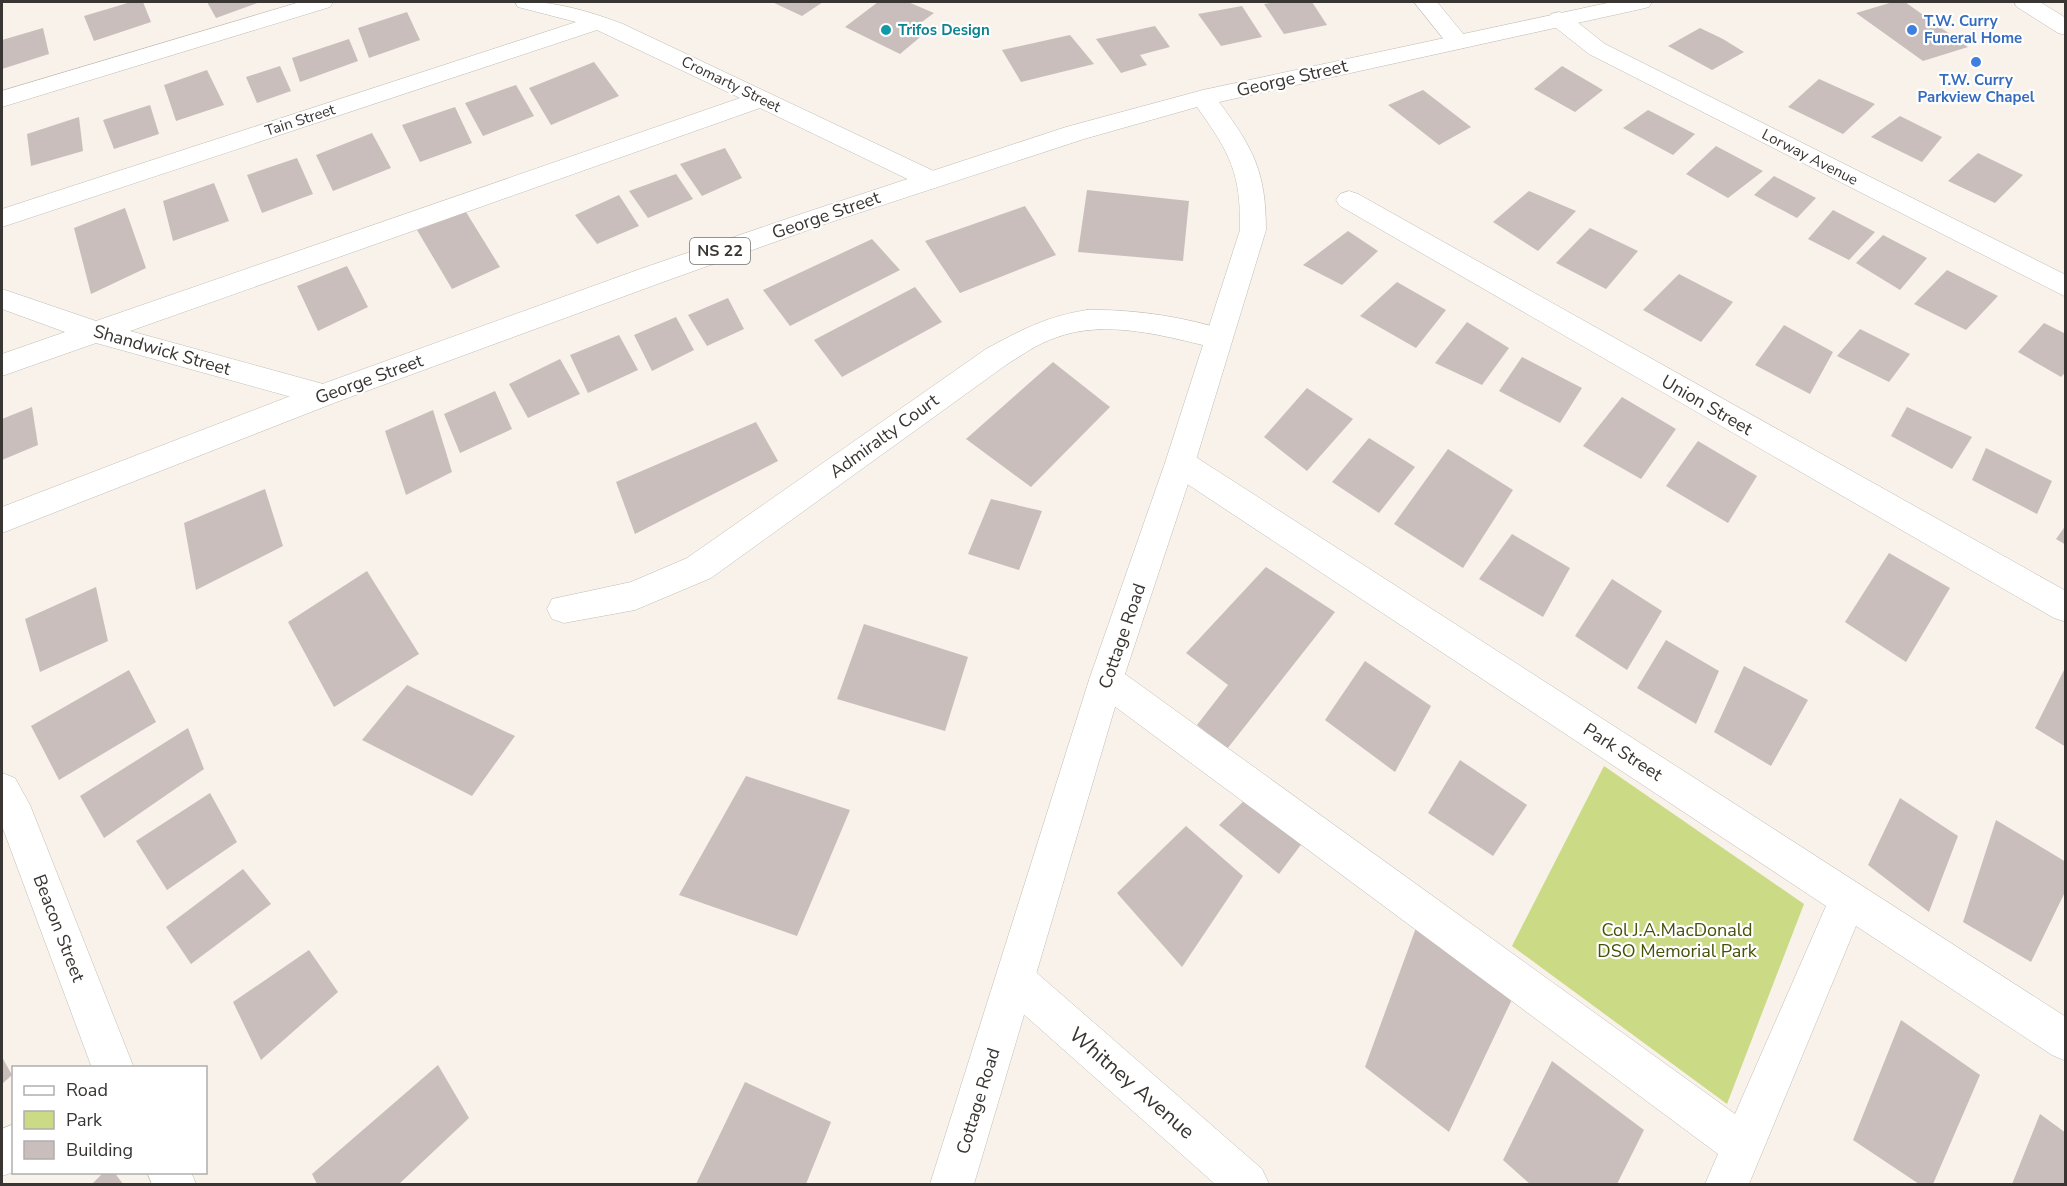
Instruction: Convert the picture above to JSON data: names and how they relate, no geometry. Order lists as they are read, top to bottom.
{
  "streets": {
    "street": [
      "George Street",
      "Cromarty Street",
      "Tain Street",
      "Lorway Avenue",
      "NS 22",
      "Shandwick Street",
      "Union Street",
      "Admiralty Court",
      "Cottage Road",
      "Park Street",
      "Beacon Street",
      "Whitney Avenue"
    ]
  },
  "crossings": [
    ["George Street", "Cromarty Street"],
    ["George Street", "Lorway Avenue"],
    ["George Street", "Shandwick Street"],
    ["George Street", "Cottage Road"],
    ["Cromarty Street", "Tain Street"],
    ["Admiralty Court", "Cottage Road"],
    ["Cottage Road", "Park Street"],
    ["Cottage Road", "Whitney Avenue"]
  ],
  "parks": ["Col J.A.MacDonald DSO Memorial Park"],
  "places": ["Trifos Design", "T.W. Curry Funeral Home", "T.W. Curry Parkview Chapel"],
  "legend": ["Road", "Park", "Building"]
}
